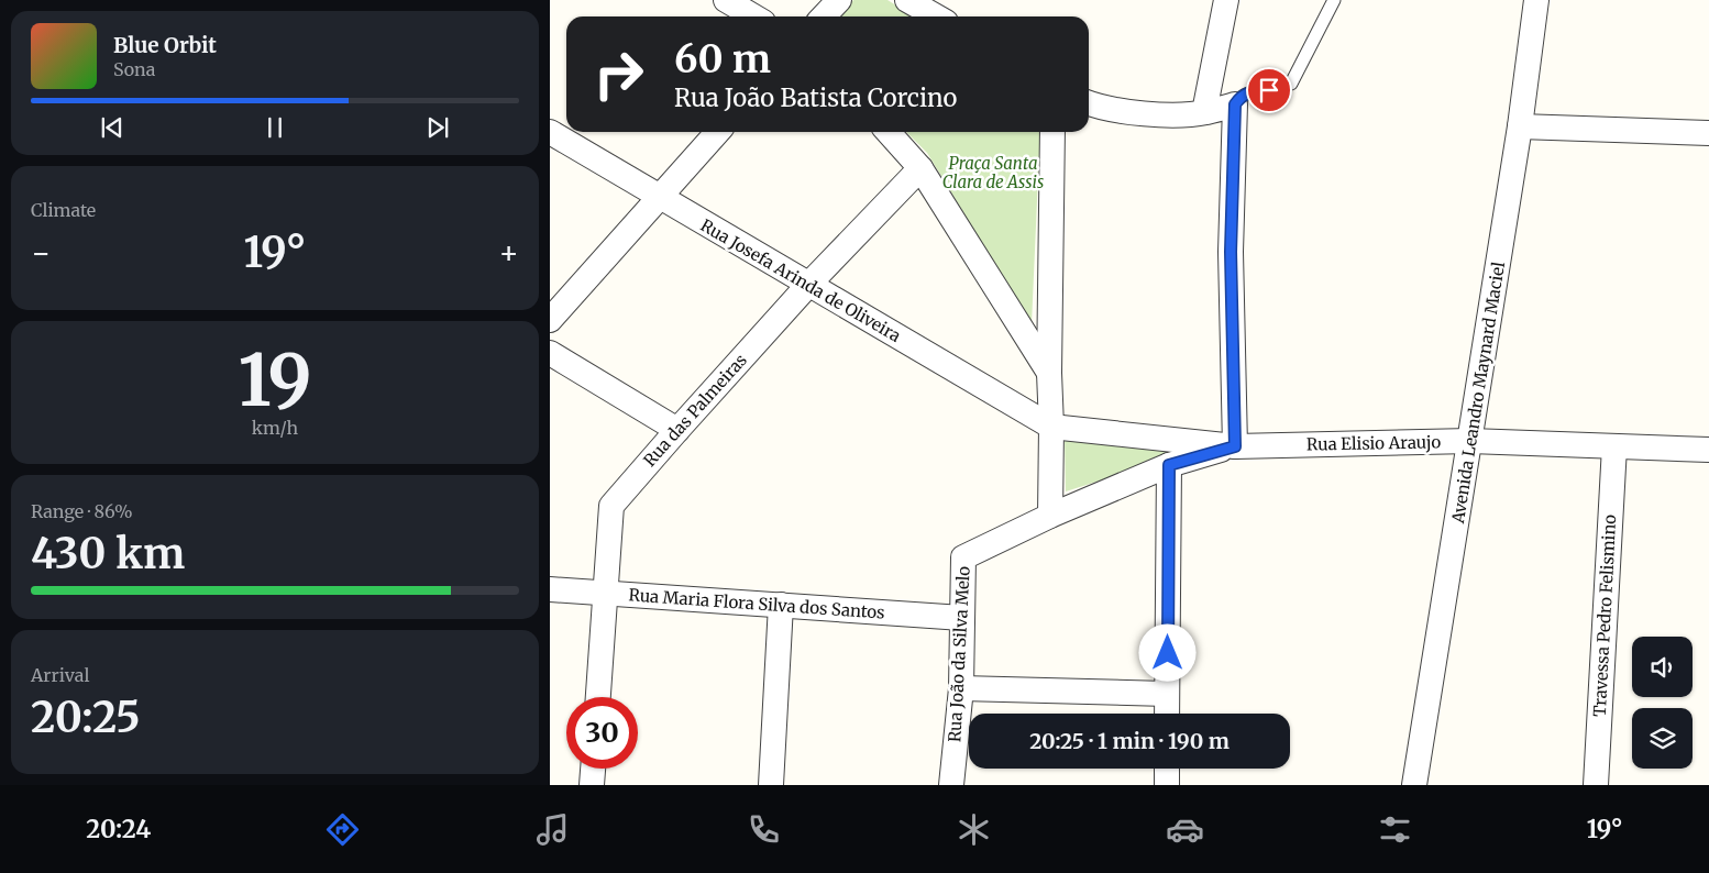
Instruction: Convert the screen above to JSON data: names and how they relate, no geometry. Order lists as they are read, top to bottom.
{
  "streets": {
    "street": [
      "Rua Josefa Arinda de Oliveira",
      "Avenida Leandro Maynard Maciel",
      "Rua das Palmeiras",
      "Rua Elisio Araujo",
      "Rua Maria Flora Silva dos Santos",
      "Travessa Pedro Felismino",
      "Rua João da Silva Melo"
    ]
  },
  "crossings": [
    ["Rua Josefa Arinda de Oliveira", "Rua das Palmeiras"],
    ["Avenida Leandro Maynard Maciel", "Rua Elisio Araujo"],
    ["Rua das Palmeiras", "Rua Maria Flora Silva dos Santos"],
    ["Rua Elisio Araujo", "Travessa Pedro Felismino"],
    ["Rua Maria Flora Silva dos Santos", "Rua João da Silva Melo"]
  ],
  "parks": ["Praça Santa Clara de Assis"],
  "page": {
    "turn": ["60 m", "Rua João Batista Corcino"],
    "song": ["Blue Orbit", "Sona"],
    "tile": [
      "Climate",
      ["19", "km/h"],
      ["Range · 86%", "430 km"],
      ["Arrival", "20:25"]
    ],
    "heat": ["−", "19°", "+"],
    "limit": "30",
    "trip": "20:25 · 1 min · 190 m",
    "tabs": ["20:24", "19°"]
  }
}
